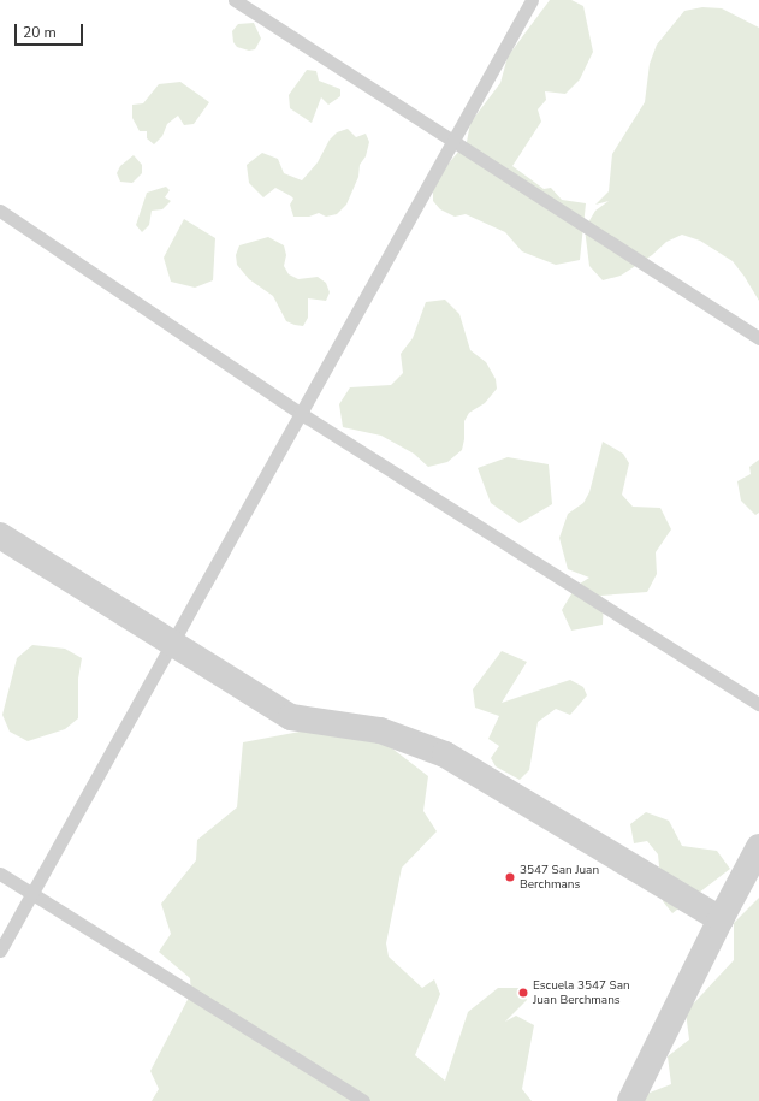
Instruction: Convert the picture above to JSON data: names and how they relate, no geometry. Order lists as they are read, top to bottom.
{
  "places": ["3547 San Juan Berchmans", "Escuela 3547 San Juan Berchmans"],
  "scale_bar": "20 m"
}
